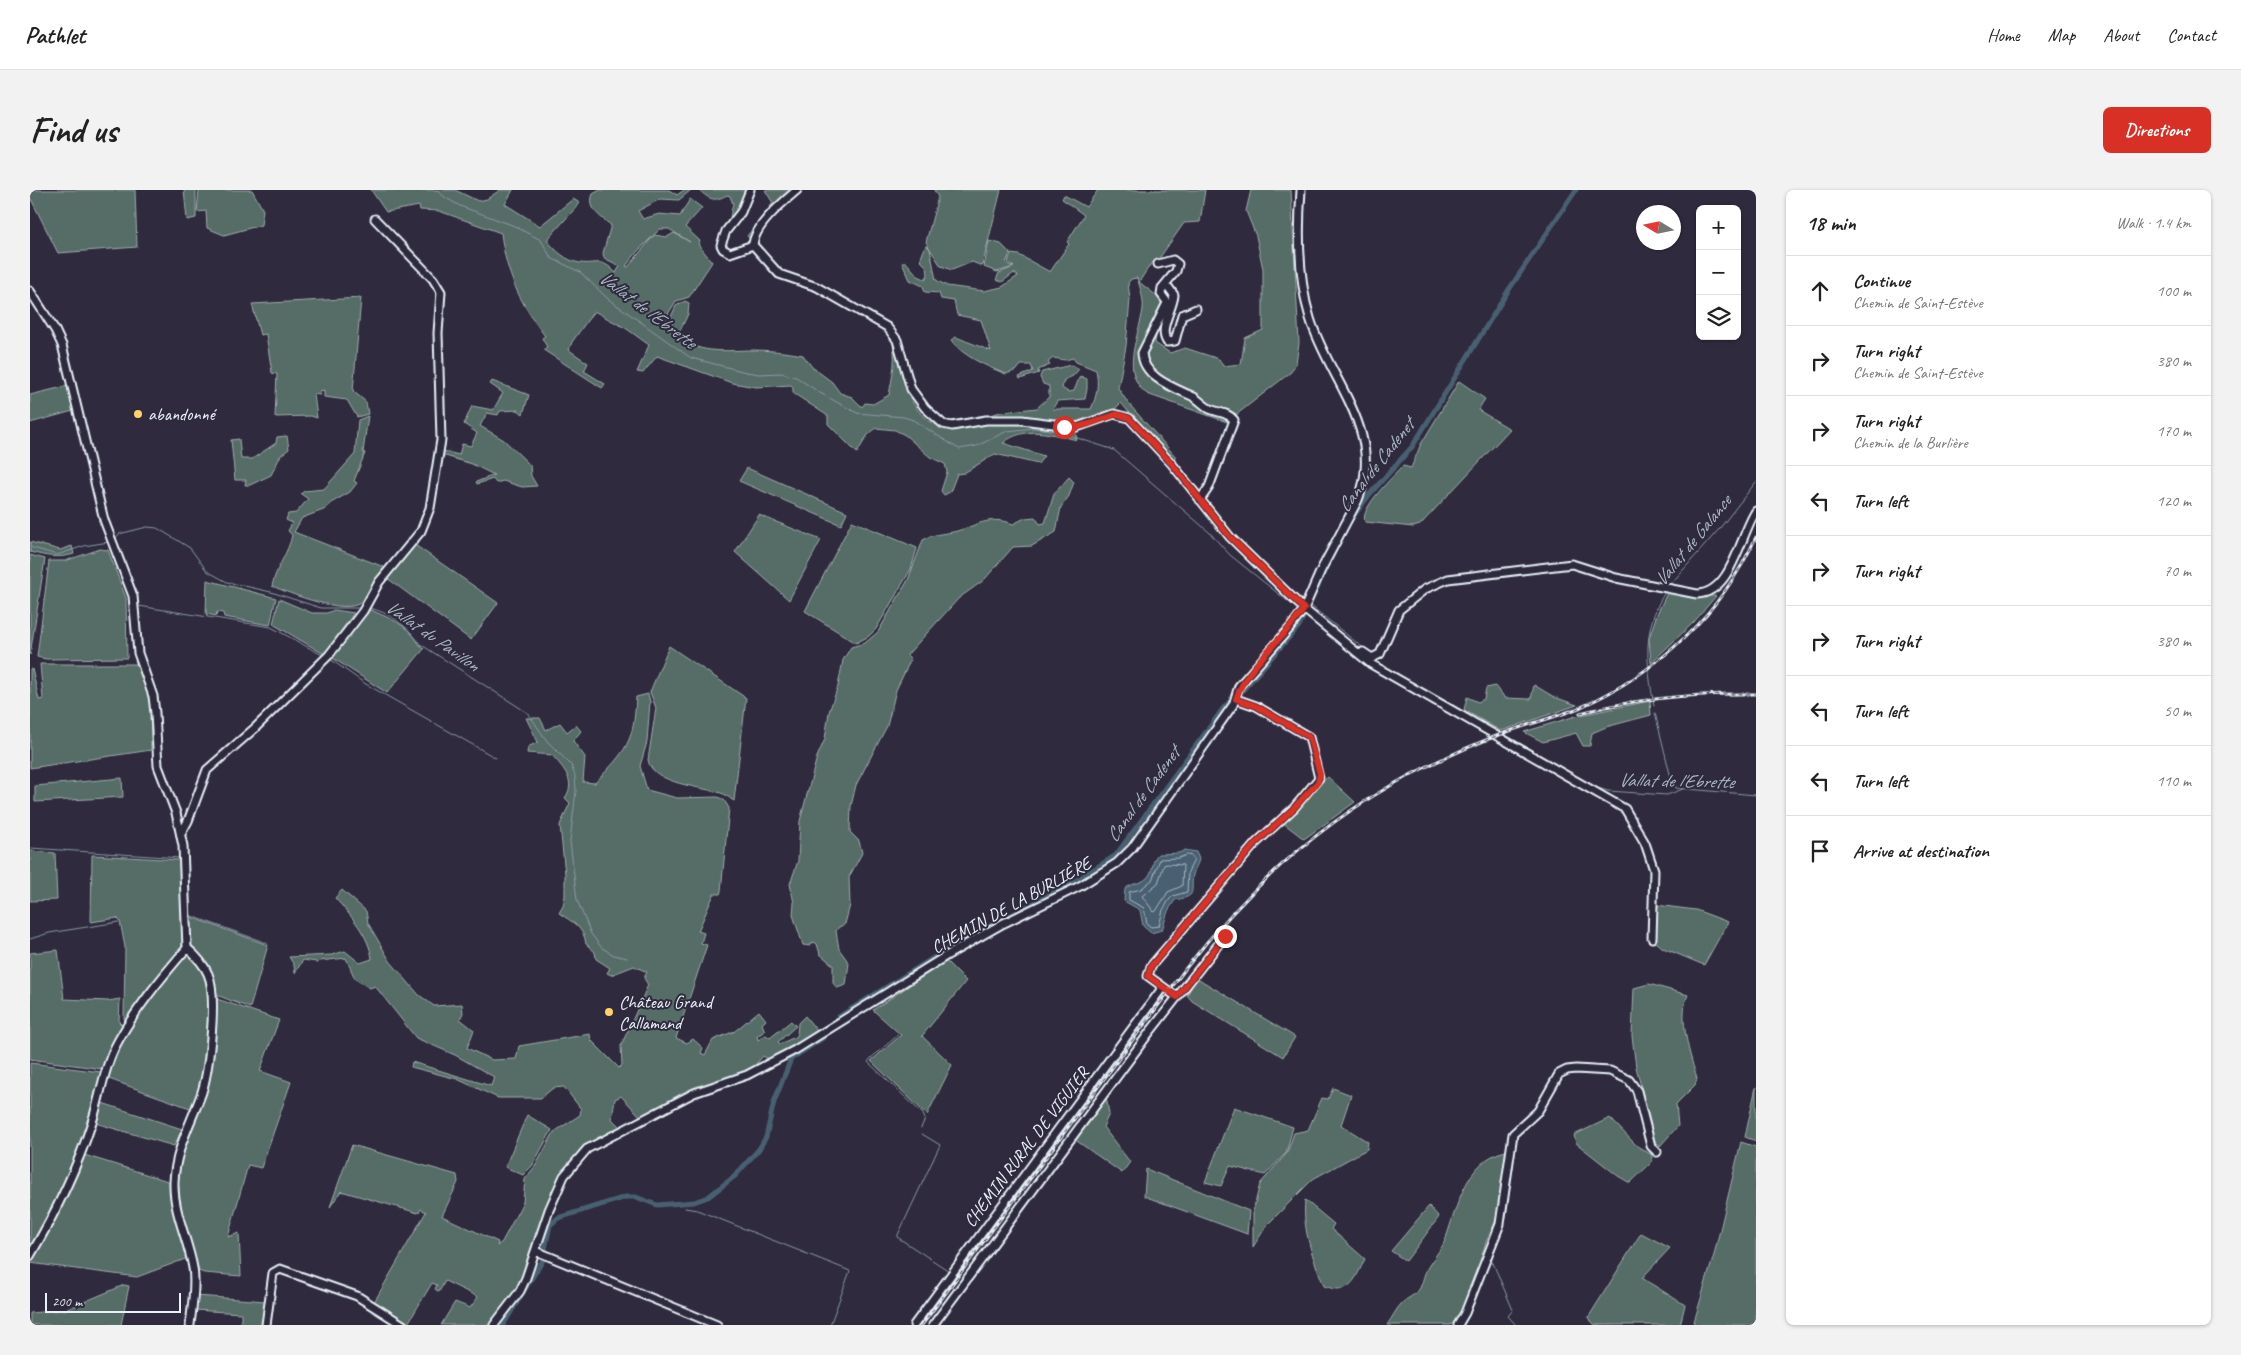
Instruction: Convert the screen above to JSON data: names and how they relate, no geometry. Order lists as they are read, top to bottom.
{
  "streets": {
    "street": ["CHEMIN DE LA BURLIÈRE", "CHEMIN RURAL DE VIGUIER"]
  },
  "water": [
    "Vallat de l'Ebrette",
    "Canal de Cadenet",
    "Vallat de Galance",
    "Vallat du Pavillon"
  ],
  "places": ["abandonné", "Château Grand Callamand"],
  "scale_bar": "200 m",
  "north": "left",
  "page": {
    "header": "Pathlet",
    "nav": [
      "Home",
      "Map",
      "About",
      "Contact"
    ],
    "buttons": "Directions",
    "title": "Find us",
    "heading": ["18 min", "Walk · 1.4 km"],
    "map_buttons": ["+", "−"],
    "list": [
      ["Continue", "Chemin de Saint-Estève", "100 m"],
      ["Turn right", "Chemin de Saint-Estève", "380 m"],
      ["Turn right", "Chemin de la Burlière", "170 m"],
      ["Turn left", "120 m"],
      ["Turn right", "70 m"],
      ["Turn right", "380 m"],
      ["Turn left", "50 m"],
      ["Turn left", "110 m"],
      "Arrive at destination"
    ],
    "scale": "200 m"
  }
}
